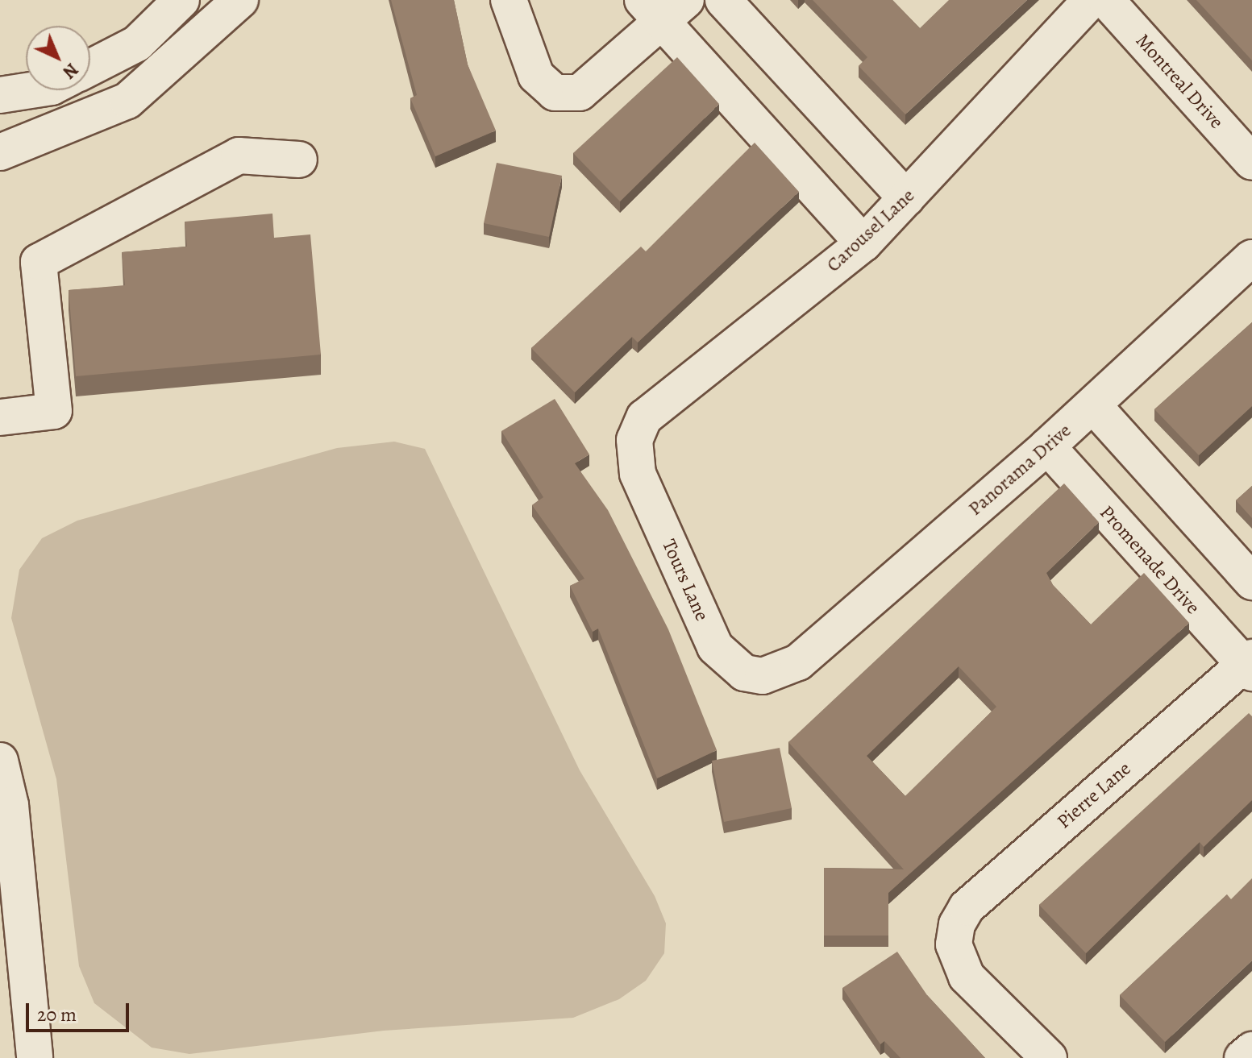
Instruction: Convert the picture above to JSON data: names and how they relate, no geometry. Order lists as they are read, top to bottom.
{
  "streets": {
    "street": [
      "Montreal Drive",
      "Carousel Lane",
      "Panorama Drive",
      "Promenade Drive",
      "Tours Lane",
      "Pierre Lane"
    ]
  },
  "crossings": [
    ["Carousel Lane", "Tours Lane"],
    ["Panorama Drive", "Promenade Drive"],
    ["Panorama Drive", "Tours Lane"],
    ["Promenade Drive", "Pierre Lane"]
  ],
  "scale_bar": "20 m",
  "north": "bottom right"
}
